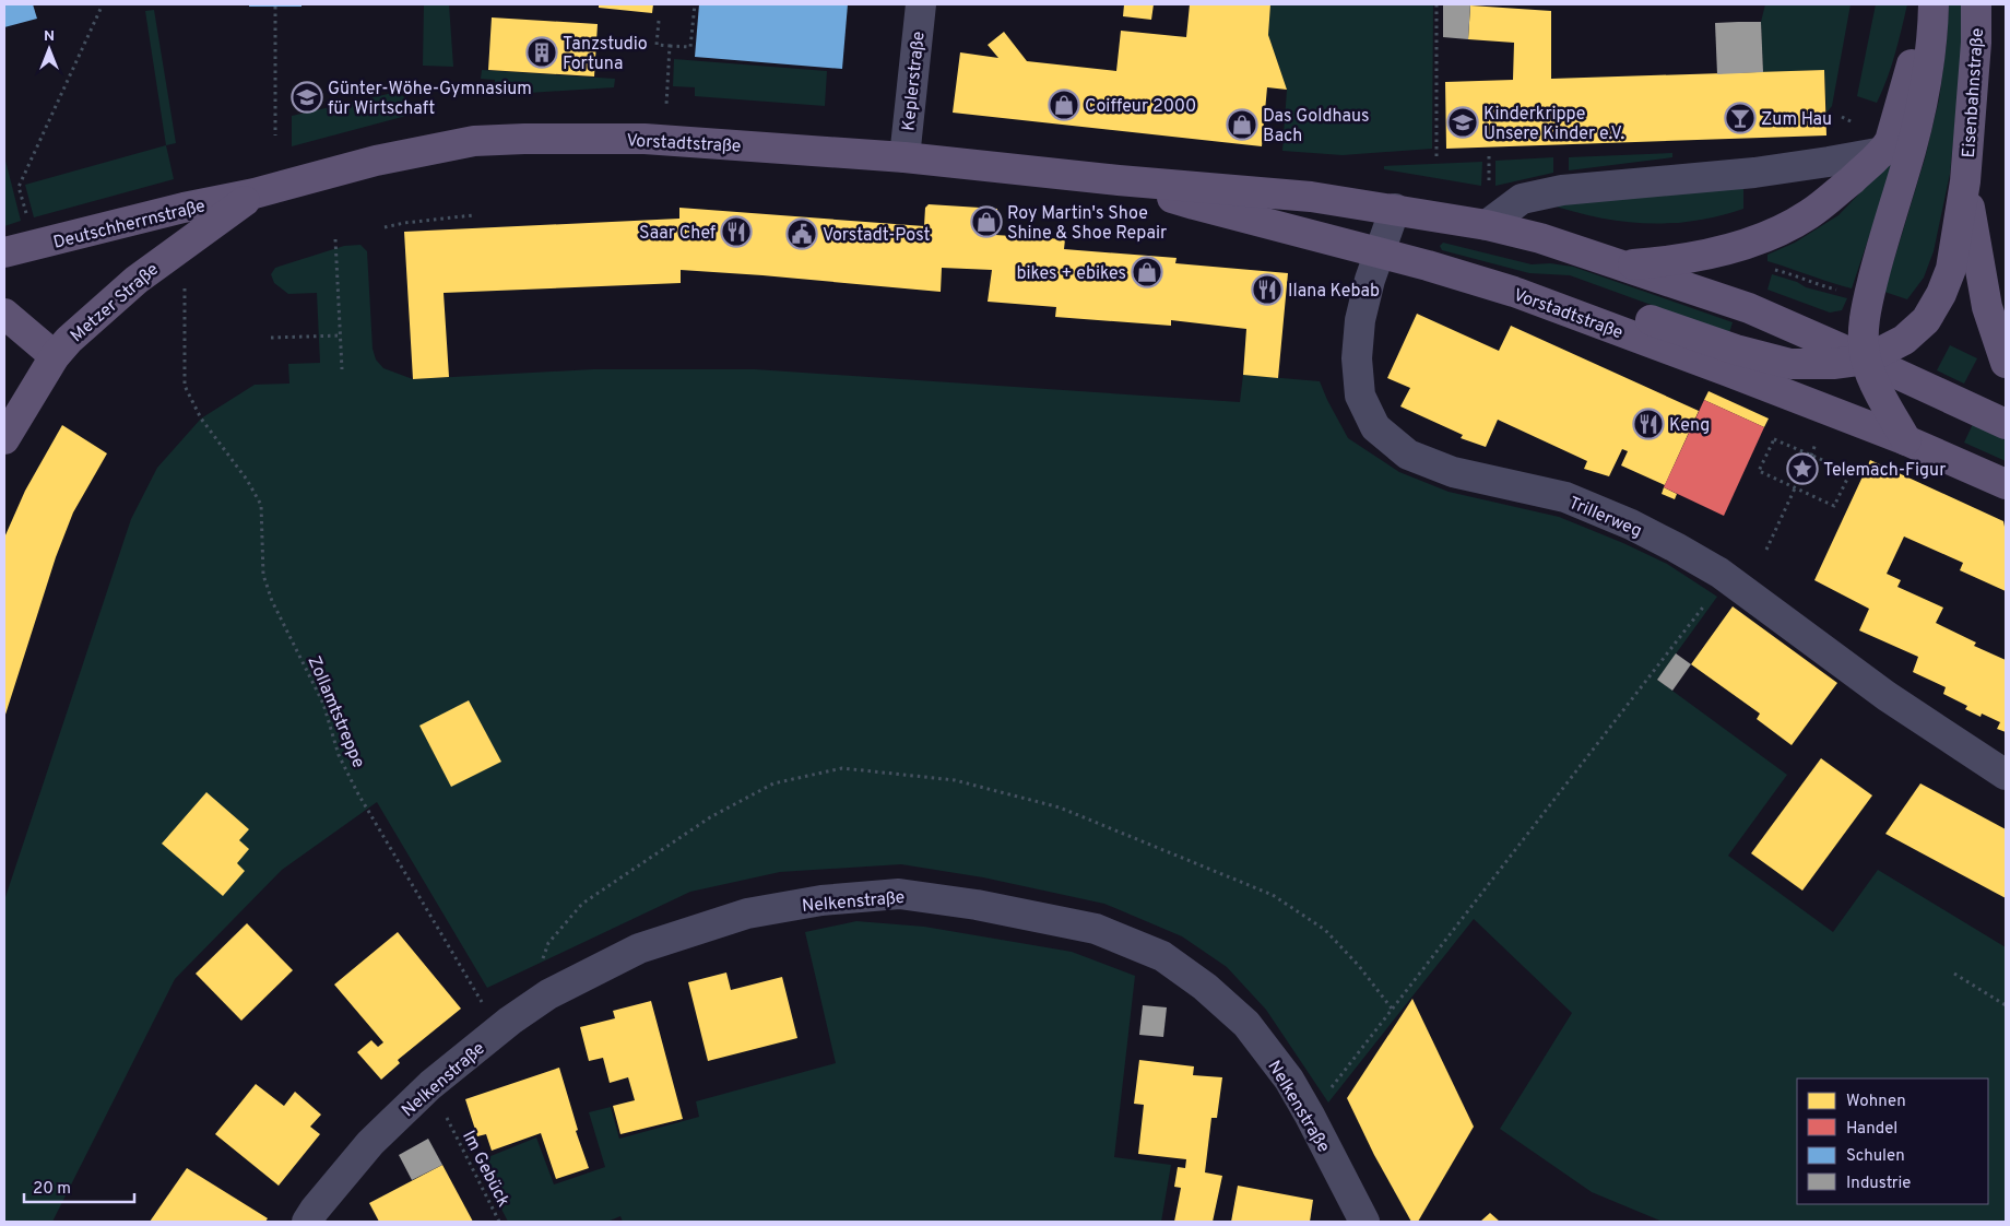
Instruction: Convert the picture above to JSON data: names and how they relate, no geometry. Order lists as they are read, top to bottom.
{
  "streets": {
    "main road": [
      "Eisenbahnstraße",
      "Vorstadtstraße",
      "Deutschherrnstraße",
      "Metzer Straße"
    ],
    "street": ["Keplerstraße", "Trillerweg", "Nelkenstraße"],
    "path": ["Zollamtstreppe", "Im Gebück"]
  },
  "crossings": [
    ["Keplerstraße", "Vorstadtstraße"],
    ["Vorstadtstraße", "Deutschherrnstraße"],
    ["Vorstadtstraße", "Metzer Straße"],
    ["Vorstadtstraße", "Trillerweg"],
    ["Deutschherrnstraße", "Metzer Straße"]
  ],
  "places": {
    "building": ["Tanzstudio Fortuna"],
    "school or university": ["Günter-Wöhe-Gymnasium für Wirtschaft", "Kinderkrippe Unsere Kinder e.V."],
    "shop": [
      "Coiffeur 2000",
      "Das Goldhaus Bach",
      "Roy Martin's Shoe Shine & Shoe Repair",
      "bikes + ebikes"
    ],
    "bar": ["Zum Hau"],
    "restaurant": ["Saar Chef", "Ilana Kebab", "Keng"],
    "public building": ["Vorstadt-Post"],
    "place": ["Telemach-Figur"]
  },
  "legend": [
    "Wohnen",
    "Handel",
    "Schulen",
    "Industrie"
  ],
  "scale_bar": "20 m",
  "north": "top"
}
